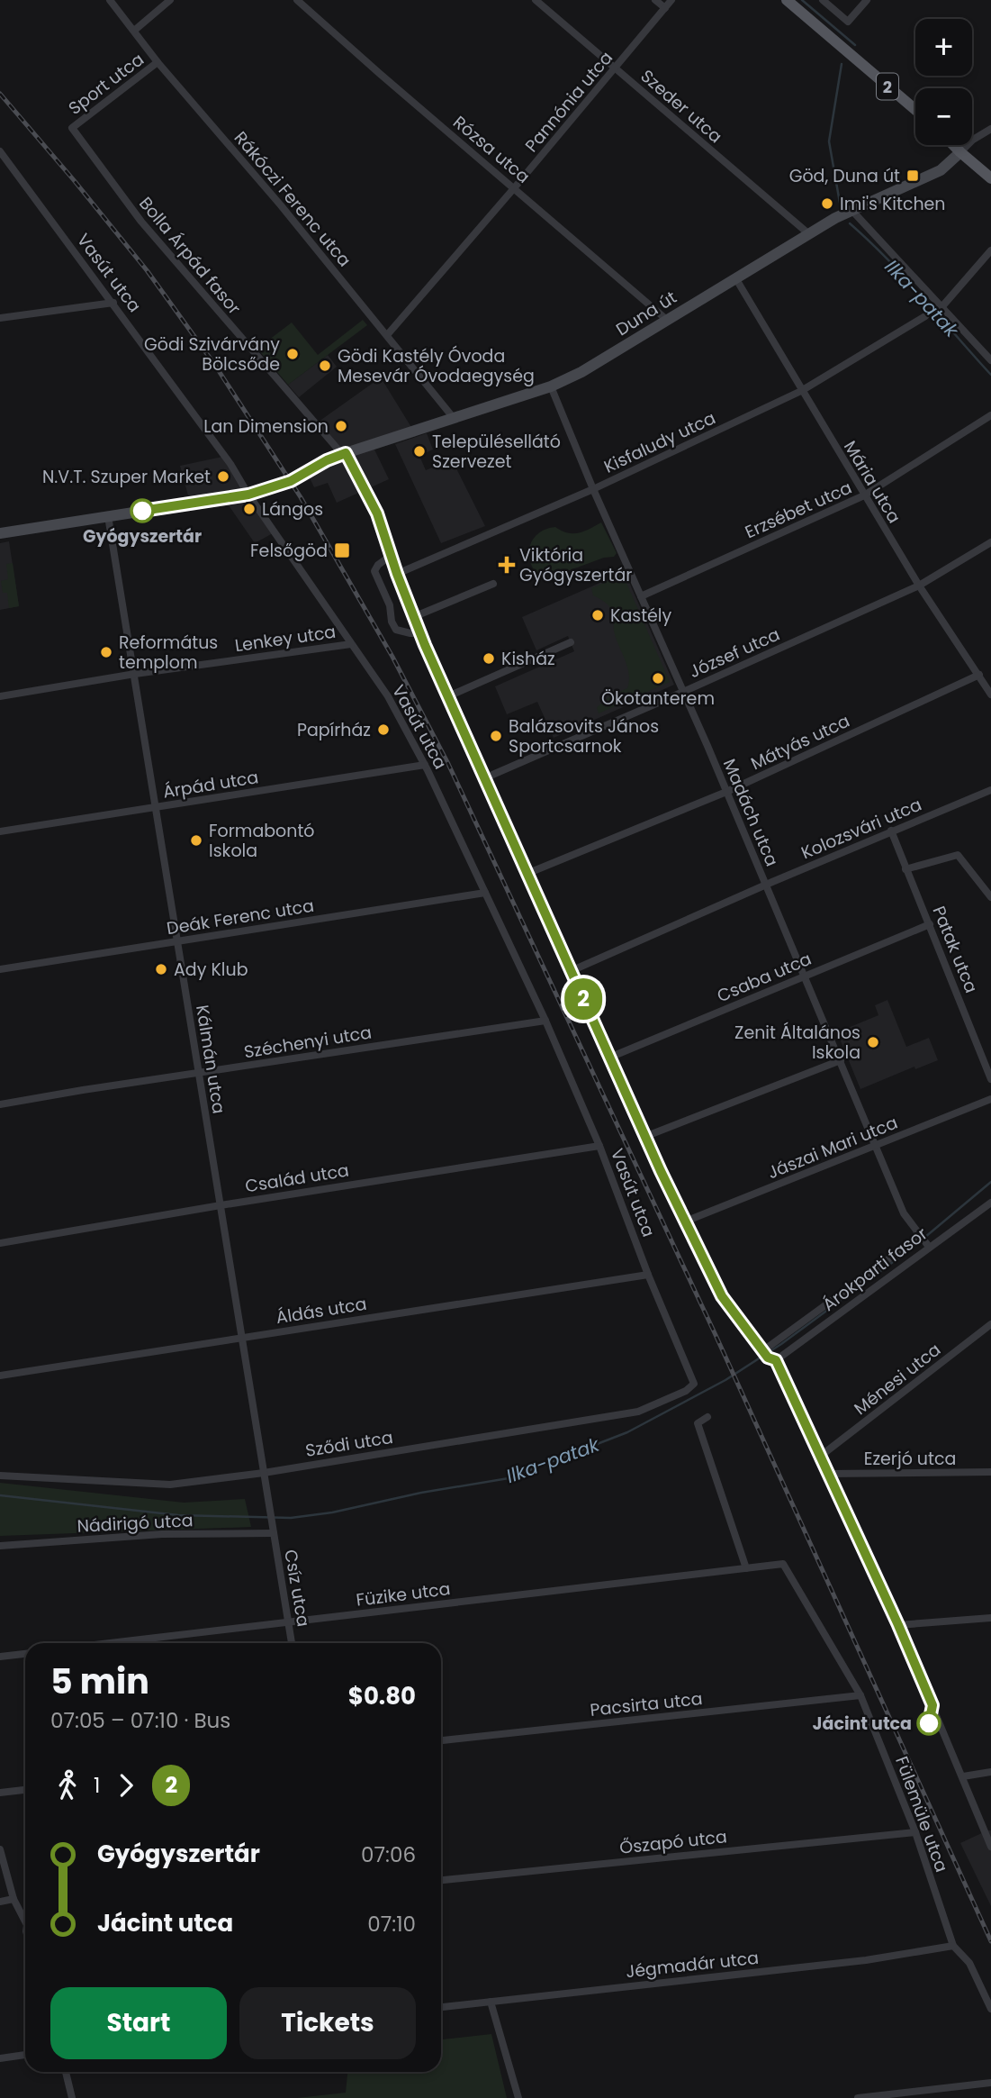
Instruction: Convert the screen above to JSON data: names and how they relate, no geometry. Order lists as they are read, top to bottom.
{
  "streets": {
    "main road": ["2"],
    "street": [
      "Sport utca",
      "Pannónia utca",
      "Szeder utca",
      "Rózsa utca",
      "Rákóczi Ferenc utca",
      "Bolla Árpád fasor",
      "Vasút utca",
      "Duna út",
      "Kisfaludy utca",
      "Mária utca",
      "Erzsébet utca",
      "Lenkey utca",
      "József utca",
      "Mátyás utca",
      "Árpád utca",
      "Madách utca",
      "Kolozsvári utca",
      "Deák Ferenc utca",
      "Patak utca",
      "Csaba utca",
      "Széchenyi utca",
      "Kálmán utca",
      "Jászai Mari utca",
      "Család utca",
      "Árokparti fasor",
      "Áldás utca",
      "Ménesi utca",
      "Sződi utca",
      "Ezerjó utca",
      "Nádirigó utca",
      "Csíz utca",
      "Füzike utca",
      "Pacsirta utca",
      "Fülemüle utca",
      "Őszapó utca",
      "Jégmadár utca"
    ]
  },
  "crossings": [
    ["Sport utca", "Rákóczi Ferenc utca"],
    ["Sport utca", "Bolla Árpád fasor"],
    ["Pannónia utca", "Szeder utca"],
    ["Pannónia utca", "Rózsa utca"],
    ["Pannónia utca", "Rákóczi Ferenc utca"],
    ["Szeder utca", "Duna út"],
    ["Rózsa utca", "Duna út"],
    ["Rákóczi Ferenc utca", "Duna út"],
    ["Bolla Árpád fasor", "Duna út"],
    ["Bolla Árpád fasor", "Kisfaludy utca"],
    ["Bolla Árpád fasor", "József utca"],
    ["Bolla Árpád fasor", "Mátyás utca"],
    ["Bolla Árpád fasor", "Kolozsvári utca"],
    ["Bolla Árpád fasor", "Csaba utca"],
    ["Bolla Árpád fasor", "Jászai Mari utca"],
    ["Bolla Árpád fasor", "Árokparti fasor"],
    ["Bolla Árpád fasor", "Ménesi utca"],
    ["Bolla Árpád fasor", "Ezerjó utca"],
    ["Vasút utca", "Duna út"],
    ["Vasút utca", "Lenkey utca"],
    ["Vasút utca", "Árpád utca"],
    ["Vasút utca", "Deák Ferenc utca"],
    ["Vasút utca", "Széchenyi utca"],
    ["Vasút utca", "Család utca"],
    ["Vasút utca", "Áldás utca"],
    ["Vasút utca", "Sződi utca"],
    ["Duna út", "Mária utca"],
    ["Duna út", "Madách utca"],
    ["Duna út", "Kálmán utca"],
    ["Kisfaludy utca", "Mária utca"],
    ["Kisfaludy utca", "Madách utca"],
    ["Mária utca", "Erzsébet utca"],
    ["Mária utca", "József utca"],
    ["Mária utca", "Mátyás utca"],
    ["Erzsébet utca", "Madách utca"],
    ["Lenkey utca", "Kálmán utca"],
    ["József utca", "Madách utca"],
    ["Mátyás utca", "Madách utca"],
    ["Árpád utca", "Kálmán utca"],
    ["Madách utca", "Kolozsvári utca"],
    ["Madách utca", "Csaba utca"],
    ["Madách utca", "Jászai Mari utca"],
    ["Madách utca", "Árokparti fasor"],
    ["Kolozsvári utca", "Patak utca"],
    ["Deák Ferenc utca", "Kálmán utca"],
    ["Patak utca", "Csaba utca"],
    ["Széchenyi utca", "Kálmán utca"],
    ["Kálmán utca", "Család utca"],
    ["Kálmán utca", "Áldás utca"],
    ["Kálmán utca", "Sződi utca"],
    ["Kálmán utca", "Nádirigó utca"],
    ["Kálmán utca", "Csíz utca"],
    ["Nádirigó utca", "Csíz utca"],
    ["Csíz utca", "Füzike utca"],
    ["Füzike utca", "Fülemüle utca"],
    ["Pacsirta utca", "Fülemüle utca"],
    ["Fülemüle utca", "Őszapó utca"],
    ["Fülemüle utca", "Jégmadár utca"]
  ],
  "water": ["Ilka-patak"],
  "places": {
    "transit": ["Göd, Duna út", "Felsőgöd"],
    "other": [
      "Imi's Kitchen",
      "Gödi Szivárvány Bölcsőde",
      "Gödi Kastély Óvoda Mesevár Óvodaegység",
      "Lan Dimension",
      "Településellátó Szervezet",
      "N.V.T. Szuper Market",
      "Lángos",
      "Gyógyszertár",
      "Kastély",
      "Református templom",
      "Kisház",
      "Ökotanterem",
      "Papírház",
      "Balázsovits János Sportcsarnok",
      "Formabontó Iskola",
      "Ady Klub",
      "Zenit Általános Iskola",
      "Jácint utca"
    ],
    "health": ["Viktória Gyógyszertár"]
  },
  "lines": ["bus line 2"],
  "page": {
    "on_map": "2",
    "map_buttons": ["+", "−"],
    "heading": ["5 min", "07:05 – 07:10 · Bus", "$0.80"],
    "legs": ["1", "2"],
    "list": [
      {
        "name": "Gyógyszertár",
        "value": "07:06"
      },
      {
        "name": "Jácint utca",
        "value": "07:10"
      }
    ],
    "buttons": ["Start", "Tickets"]
  }
}
